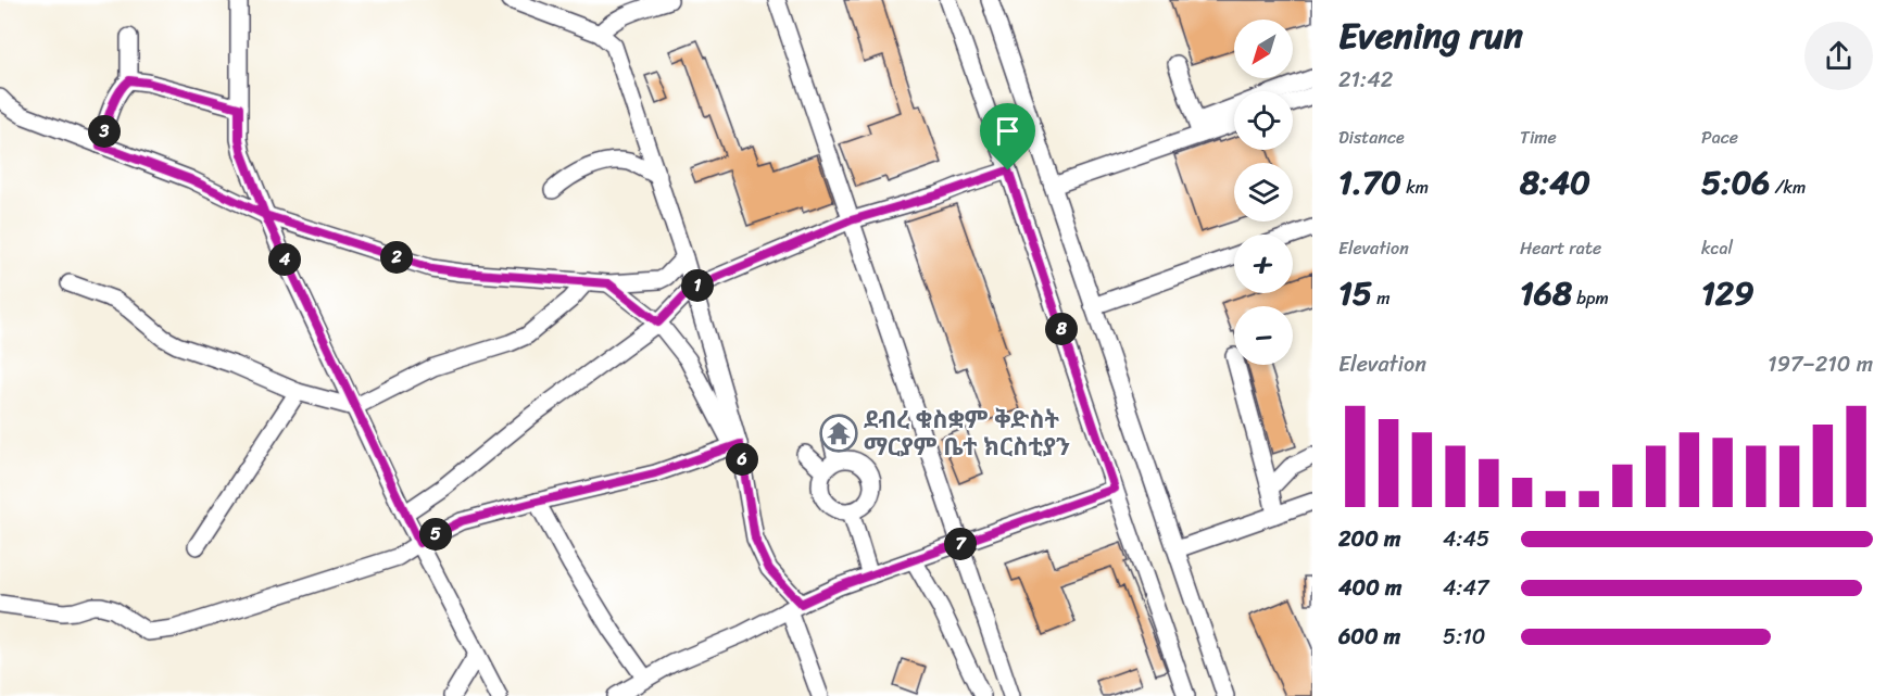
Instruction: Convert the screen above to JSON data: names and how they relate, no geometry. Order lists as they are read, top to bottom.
{
  "places": {
    "temple": ["ደብረ ቁስቋም ቅድስት ማርያም ቤተ ክርስቲያን"]
  },
  "north": "bottom left",
  "page": {
    "heading": ["Evening run", "21:42"],
    "map_buttons": ["+", "−"],
    "stats": [
      ["Distance", "1.70 km"],
      ["Time", "8:40"],
      ["Pace", "5:06 /km"],
      ["Elevation", "15 m"],
      ["Heart rate", "168 bpm"],
      ["kcal", "129"]
    ],
    "pins": [
      "3",
      "2",
      "4",
      "1",
      "8",
      "6",
      "5",
      "7"
    ],
    "chart": ["Elevation", "197–210 m"],
    "list": [
      {
        "name": "200 m",
        "note": "4:45"
      },
      {
        "name": "400 m",
        "note": "4:47"
      },
      {
        "name": "600 m",
        "note": "5:10"
      }
    ]
  }
}
